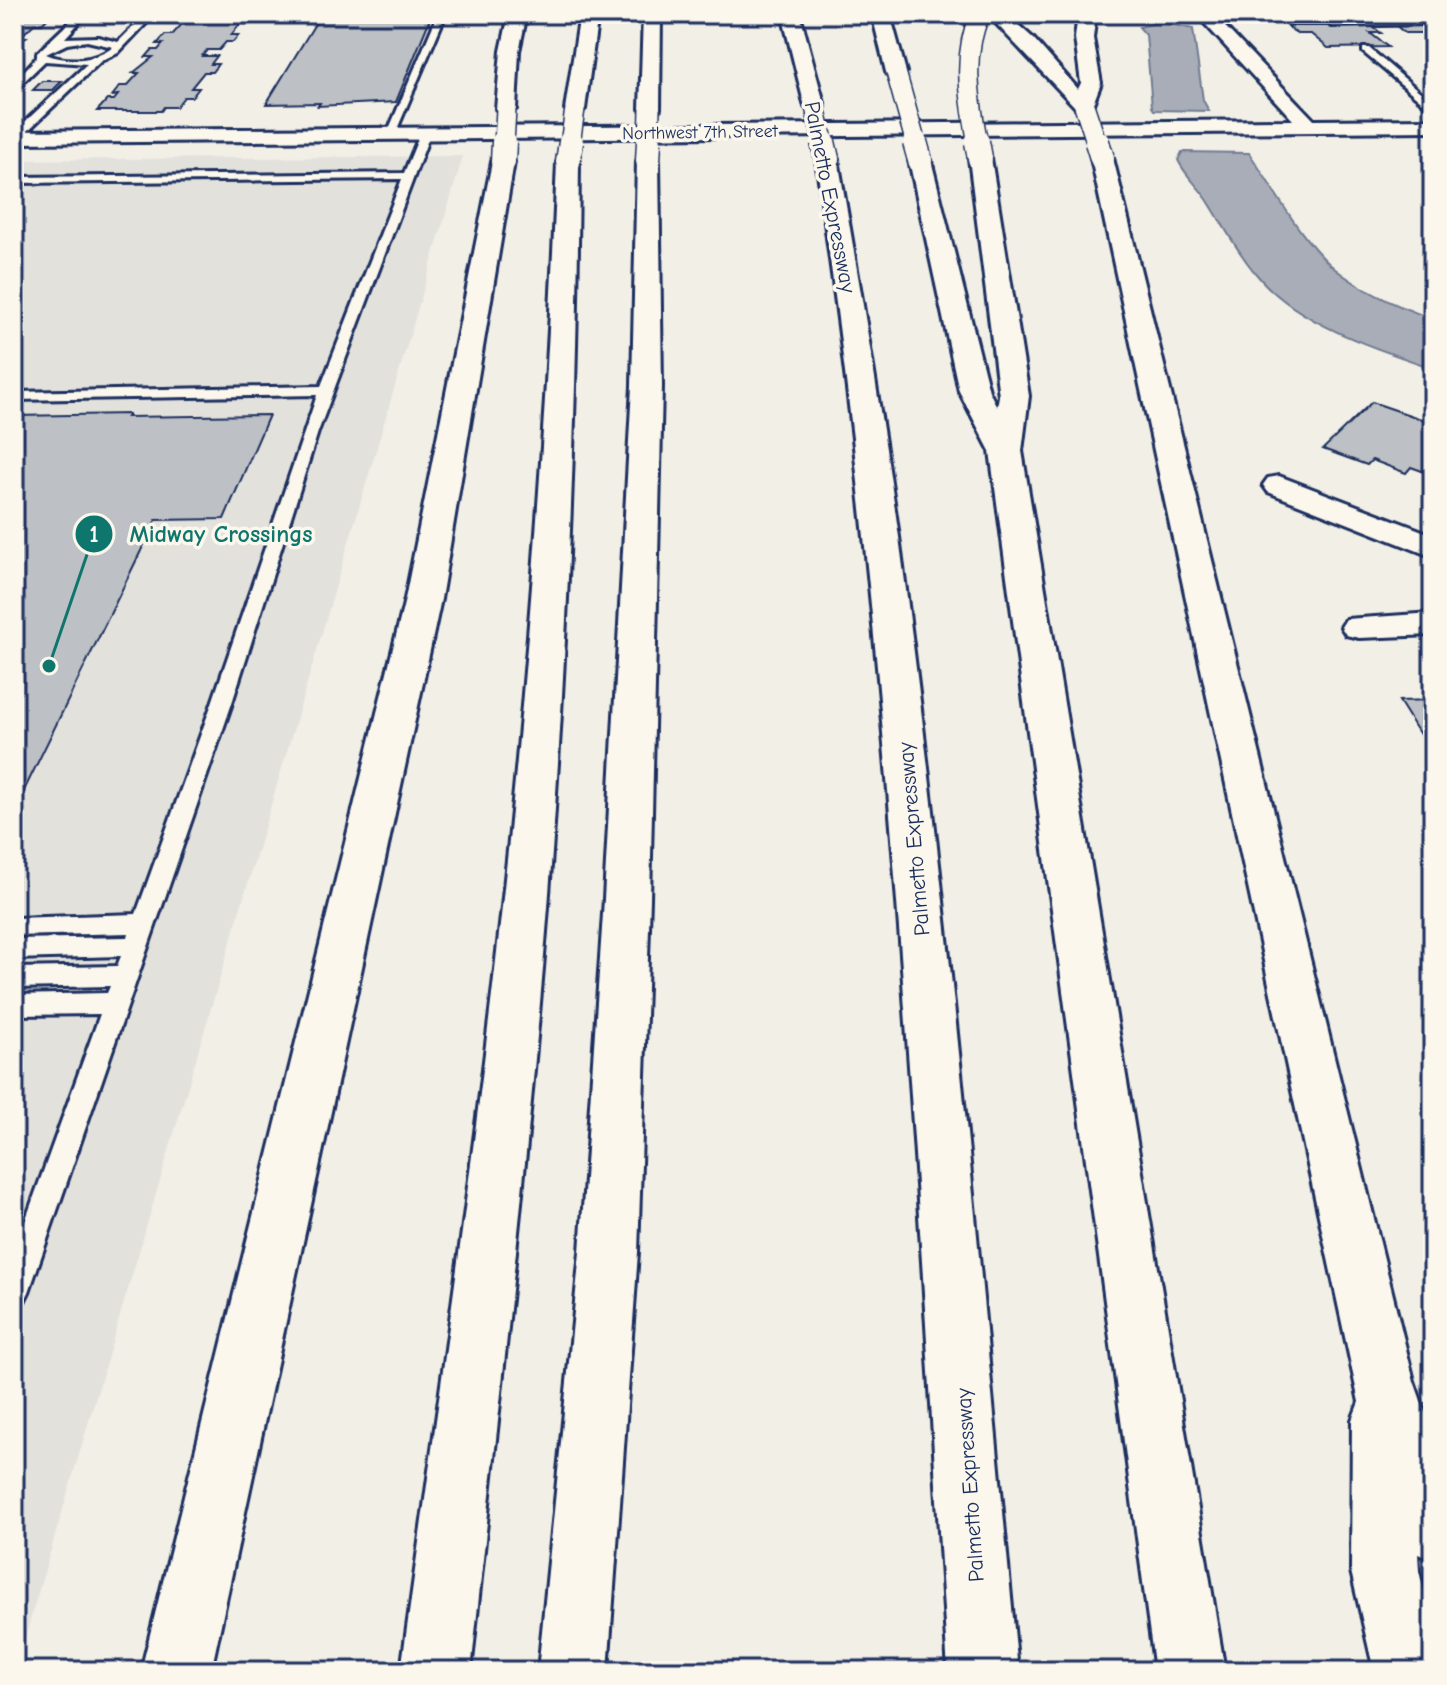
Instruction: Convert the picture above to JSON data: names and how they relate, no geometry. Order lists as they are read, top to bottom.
{
  "streets": {
    "highway": ["Palmetto Expressway"],
    "street": ["Northwest 7th Street"]
  },
  "places": ["Midway Crossings"]
}
